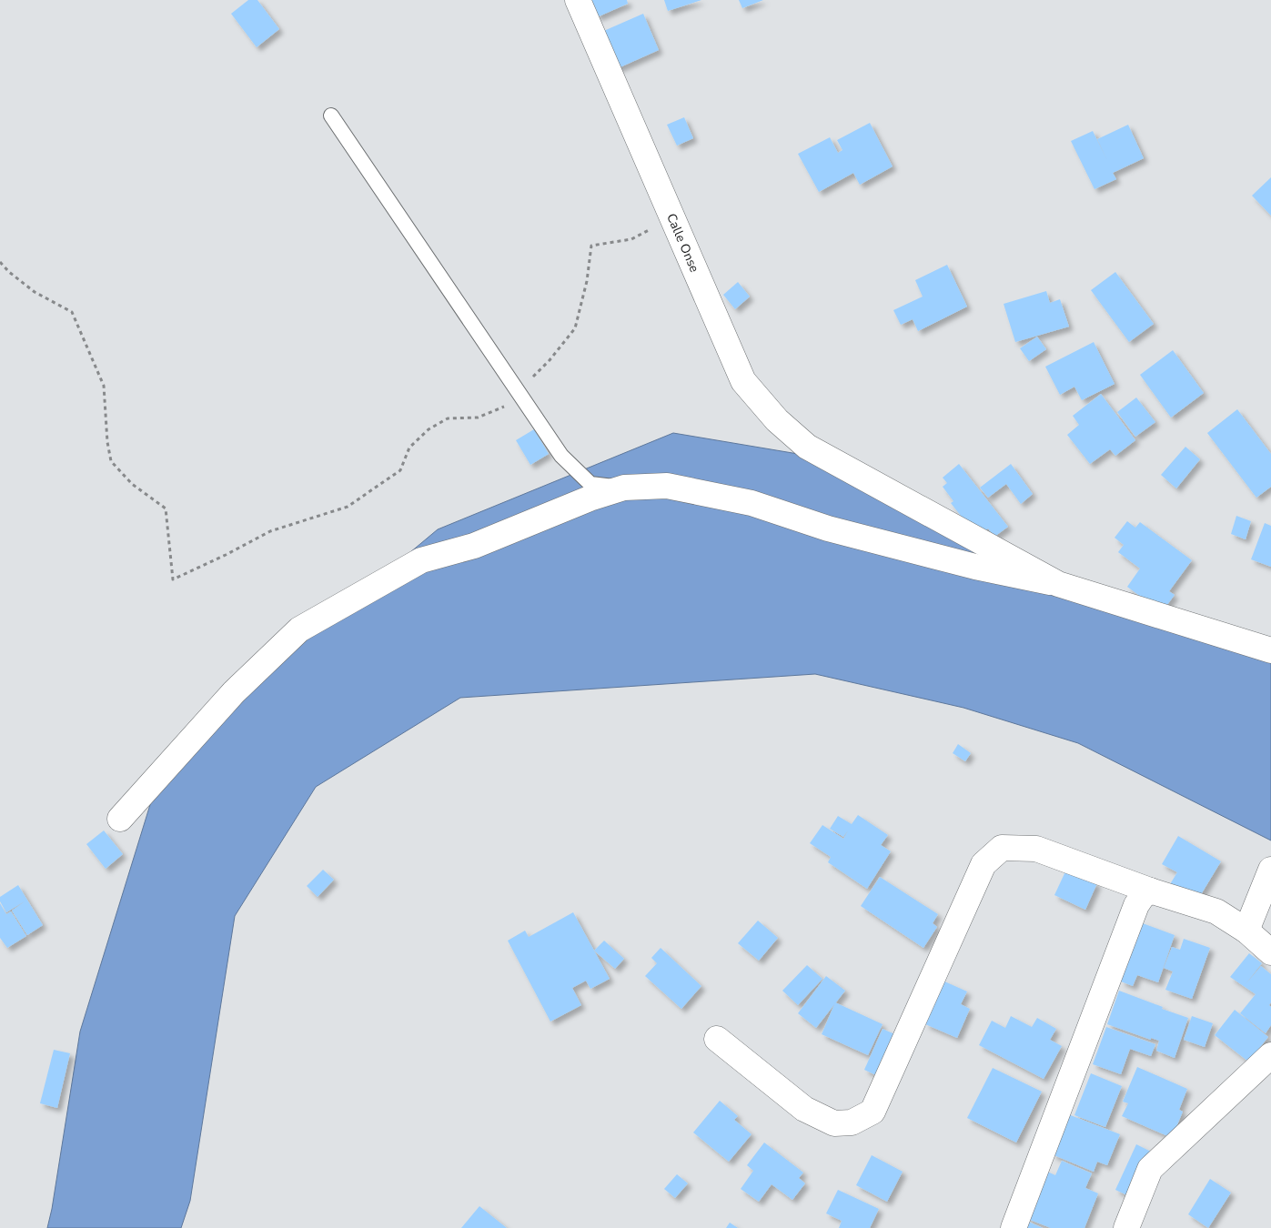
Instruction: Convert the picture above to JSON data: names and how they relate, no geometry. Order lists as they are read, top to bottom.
{
  "streets": {
    "street": ["Calle Onse"]
  }
}
